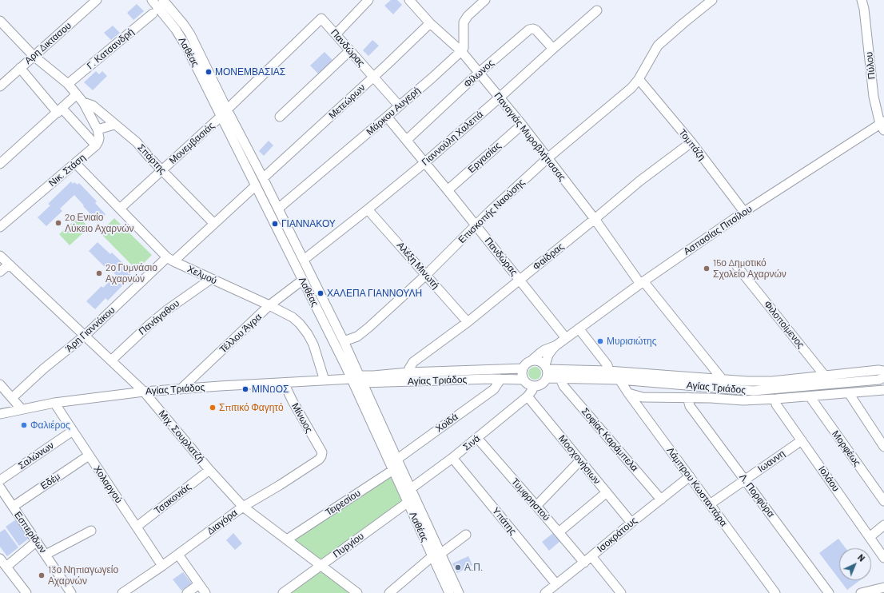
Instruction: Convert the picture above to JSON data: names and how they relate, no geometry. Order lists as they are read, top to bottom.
{
  "streets": {
    "street": [
      "Αρη Δικτασου",
      "Πανδώρας",
      "Γ. Κατσανδρή",
      "Λαθέας",
      "Πύλου",
      "Φίλωνος",
      "Μετεώρων",
      "Μάρκου Αυγερή",
      "Παναγιάς Μυροβλήτισσας",
      "Γιαννούλη Χαλεπά",
      "Μονεμβασιάς",
      "Τομπάζη",
      "Εργασίας",
      "Σπάρτης",
      "Νικ. Στάση",
      "Επισκοπής Ναούσης",
      "Ασπασίας Πιτσίλου",
      "Φαίδρας",
      "Αλέξη Μινωτή",
      "Χελμού",
      "Πανάγαθου",
      "Φιλοποίμενος",
      "Άρη Γιαννάκου",
      "Τέλλου Άγρα",
      "Αγίας Τριάδος",
      "Μίνωος",
      "Χοϊδά",
      "Μιχ. Σουρλατζή",
      "Σοφίας Καράμπελα",
      "Σινά",
      "Μορφέως",
      "Σαλώνων",
      "Μοσχονήσιων",
      "Ιωαννη",
      "Ιολάου",
      "Εδέμ",
      "Χολαργού",
      "Λάμπρου Κωσταντάρα",
      "Λ. Πορφύρα",
      "Τσακονιάς",
      "Τυμφρηστού",
      "Τειρεσίου",
      "Υπάτης",
      "Διαγόρα",
      "Εσπερίδων",
      "Ισοκράτους",
      "Πυργίου"
    ]
  },
  "crossings": [
    ["Πανδώρας", "Φίλωνος"],
    ["Πανδώρας", "Μετεώρων"],
    ["Πανδώρας", "Μάρκου Αυγερή"],
    ["Πανδώρας", "Γιαννούλη Χαλεπά"],
    ["Πανδώρας", "Μονεμβασιάς"],
    ["Πανδώρας", "Εργασίας"],
    ["Πανδώρας", "Επισκοπής Ναούσης"],
    ["Πανδώρας", "Ασπασίας Πιτσίλου"],
    ["Πανδώρας", "Φαίδρας"],
    ["Λαθέας", "Μετεώρων"],
    ["Λαθέας", "Μάρκου Αυγερή"],
    ["Λαθέας", "Γιαννούλη Χαλεπά"],
    ["Λαθέας", "Μονεμβασιάς"],
    ["Λαθέας", "Επισκοπής Ναούσης"],
    ["Λαθέας", "Τέλλου Άγρα"],
    ["Λαθέας", "Αγίας Τριάδος"],
    ["Λαθέας", "Χοϊδά"],
    ["Λαθέας", "Σινά"],
    ["Λαθέας", "Τειρεσίου"],
    ["Λαθέας", "Πυργίου"],
    ["Πύλου", "Ασπασίας Πιτσίλου"],
    ["Φίλωνος", "Παναγιάς Μυροβλήτισσας"],
    ["Φίλωνος", "Γιαννούλη Χαλεπά"],
    ["Μετεώρων", "Παναγιάς Μυροβλήτισσας"],
    ["Μάρκου Αυγερή", "Παναγιάς Μυροβλήτισσας"],
    ["Παναγιάς Μυροβλήτισσας", "Γιαννούλη Χαλεπά"],
    ["Παναγιάς Μυροβλήτισσας", "Εργασίας"],
    ["Παναγιάς Μυροβλήτισσας", "Επισκοπής Ναούσης"],
    ["Παναγιάς Μυροβλήτισσας", "Ασπασίας Πιτσίλου"],
    ["Παναγιάς Μυροβλήτισσας", "Φαίδρας"],
    ["Παναγιάς Μυροβλήτισσας", "Αγίας Τριάδος"],
    ["Γιαννούλη Χαλεπά", "Αλέξη Μινωτή"],
    ["Μονεμβασιάς", "Σπάρτης"],
    ["Μονεμβασιάς", "Χελμού"],
    ["Τομπάζη", "Επισκοπής Ναούσης"],
    ["Τομπάζη", "Ασπασίας Πιτσίλου"],
    ["Τομπάζη", "Φαίδρας"],
    ["Νικ. Στάση", "Χελμού"],
    ["Επισκοπής Ναούσης", "Αλέξη Μινωτή"],
    ["Ασπασίας Πιτσίλου", "Αγίας Τριάδος"],
    ["Ασπασίας Πιτσίλου", "Σινά"],
    ["Φαίδρας", "Αλέξη Μινωτή"],
    ["Φαίδρας", "Αγίας Τριάδος"],
    ["Χελμού", "Πανάγαθου"],
    ["Χελμού", "Άρη Γιαννάκου"],
    ["Χελμού", "Τέλλου Άγρα"],
    ["Χελμού", "Αγίας Τριάδος"],
    ["Πανάγαθου", "Μιχ. Σουρλατζή"],
    ["Φιλοποίμενος", "Αγίας Τριάδος"],
    ["Άρη Γιαννάκου", "Μιχ. Σουρλατζή"],
    ["Τέλλου Άγρα", "Αγίας Τριάδος"],
    ["Αγίας Τριάδος", "Μίνωος"],
    ["Αγίας Τριάδος", "Χοϊδά"],
    ["Αγίας Τριάδος", "Μιχ. Σουρλατζή"],
    ["Αγίας Τριάδος", "Σοφίας Καράμπελα"],
    ["Αγίας Τριάδος", "Σινά"],
    ["Αγίας Τριάδος", "Μορφέως"],
    ["Αγίας Τριάδος", "Ιολάου"],
    ["Αγίας Τριάδος", "Χολαργού"],
    ["Αγίας Τριάδος", "Λάμπρου Κωσταντάρα"],
    ["Αγίας Τριάδος", "Λ. Πορφύρα"],
    ["Μίνωος", "Διαγόρα"],
    ["Χοϊδά", "Τειρεσίου"],
    ["Μιχ. Σουρλατζή", "Τσακονιάς"],
    ["Μιχ. Σουρλατζή", "Τειρεσίου"],
    ["Μιχ. Σουρλατζή", "Διαγόρα"],
    ["Μιχ. Σουρλατζή", "Πυργίου"],
    ["Σοφίας Καράμπελα", "Ισοκράτους"],
    ["Σινά", "Μοσχονήσιων"],
    ["Σινά", "Τυμφρηστού"],
    ["Σινά", "Υπάτης"],
    ["Σινά", "Πυργίου"],
    ["Σαλώνων", "Χολαργού"],
    ["Μοσχονήσιων", "Ισοκράτους"],
    ["Ιωαννη", "Ιολάου"],
    ["Ιωαννη", "Λάμπρου Κωσταντάρα"],
    ["Ιωαννη", "Λ. Πορφύρα"],
    ["Εδέμ", "Χολαργού"],
    ["Εδέμ", "Εσπερίδων"],
    ["Χολαργού", "Τσακονιάς"],
    ["Χολαργού", "Διαγόρα"],
    ["Λάμπρου Κωσταντάρα", "Ισοκράτους"],
    ["Τυμφρηστού", "Ισοκράτους"],
    ["Υπάτης", "Ισοκράτους"]
  ],
  "places": [
    "ΜΟΝΕΜΒΑΣΙΑΣ",
    "2ο Ενιαίο Λύκειο Αχαρνών",
    "ΓΙΑΝΝΑΚΟΥ",
    "15ο Δημοτικό Σχολείο Αχαρνών",
    "2ο Γυμνάσιο Αχαρνών",
    "ΧΑΛΕΠΑ ΓΙΑΝΝΟΥΛΗ",
    "Μυρισιώτης",
    "ΜΙΝΩΟΣ",
    "Σπιτικό Φαγητό",
    "Φαλιέρος",
    "Α.Π.",
    "13ο Νηπιαγωγείο Αχαρνών"
  ],
  "north": "top right"
}
